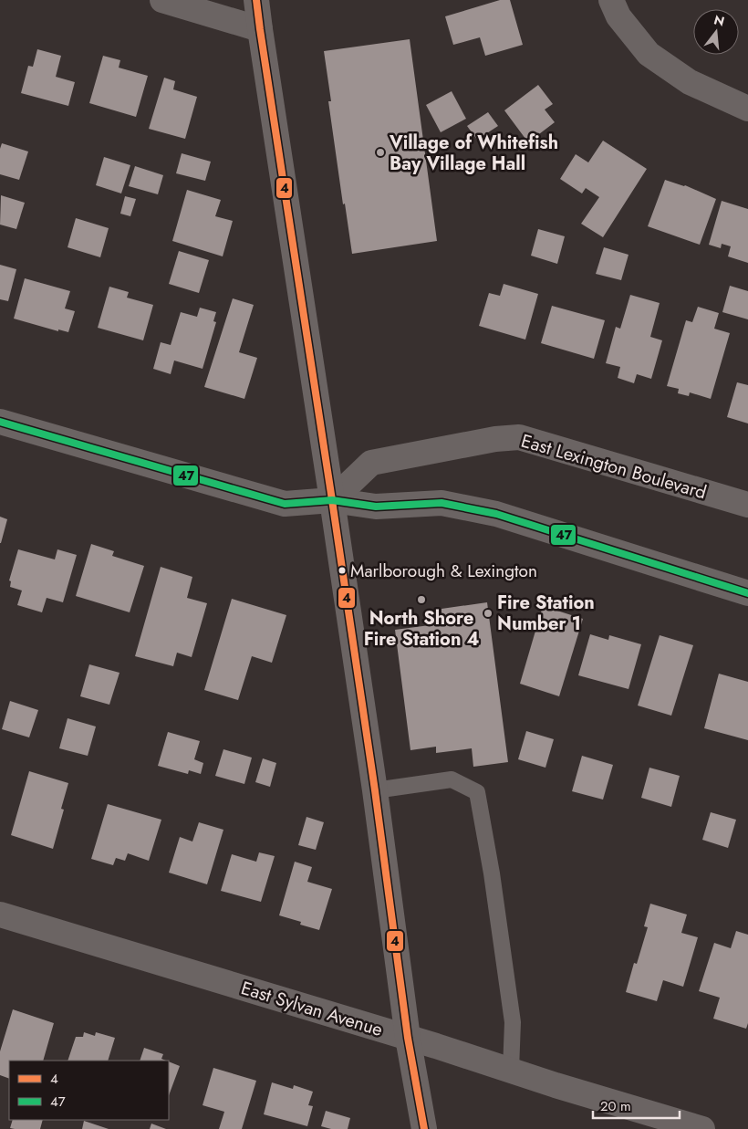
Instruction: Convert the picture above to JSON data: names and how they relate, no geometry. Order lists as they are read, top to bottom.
{
  "streets": {
    "street": ["East Lexington Boulevard", "East Sylvan Avenue"]
  },
  "places": [
    "Village of Whitefish Bay Village Hall",
    "Marlborough & Lexington",
    "North Shore Fire Station 4",
    "Fire Station Number 1"
  ],
  "lines": ["transit line 4", "transit line 47"],
  "legend": ["4", "47"],
  "scale_bar": "20 m",
  "north": "top"
}
